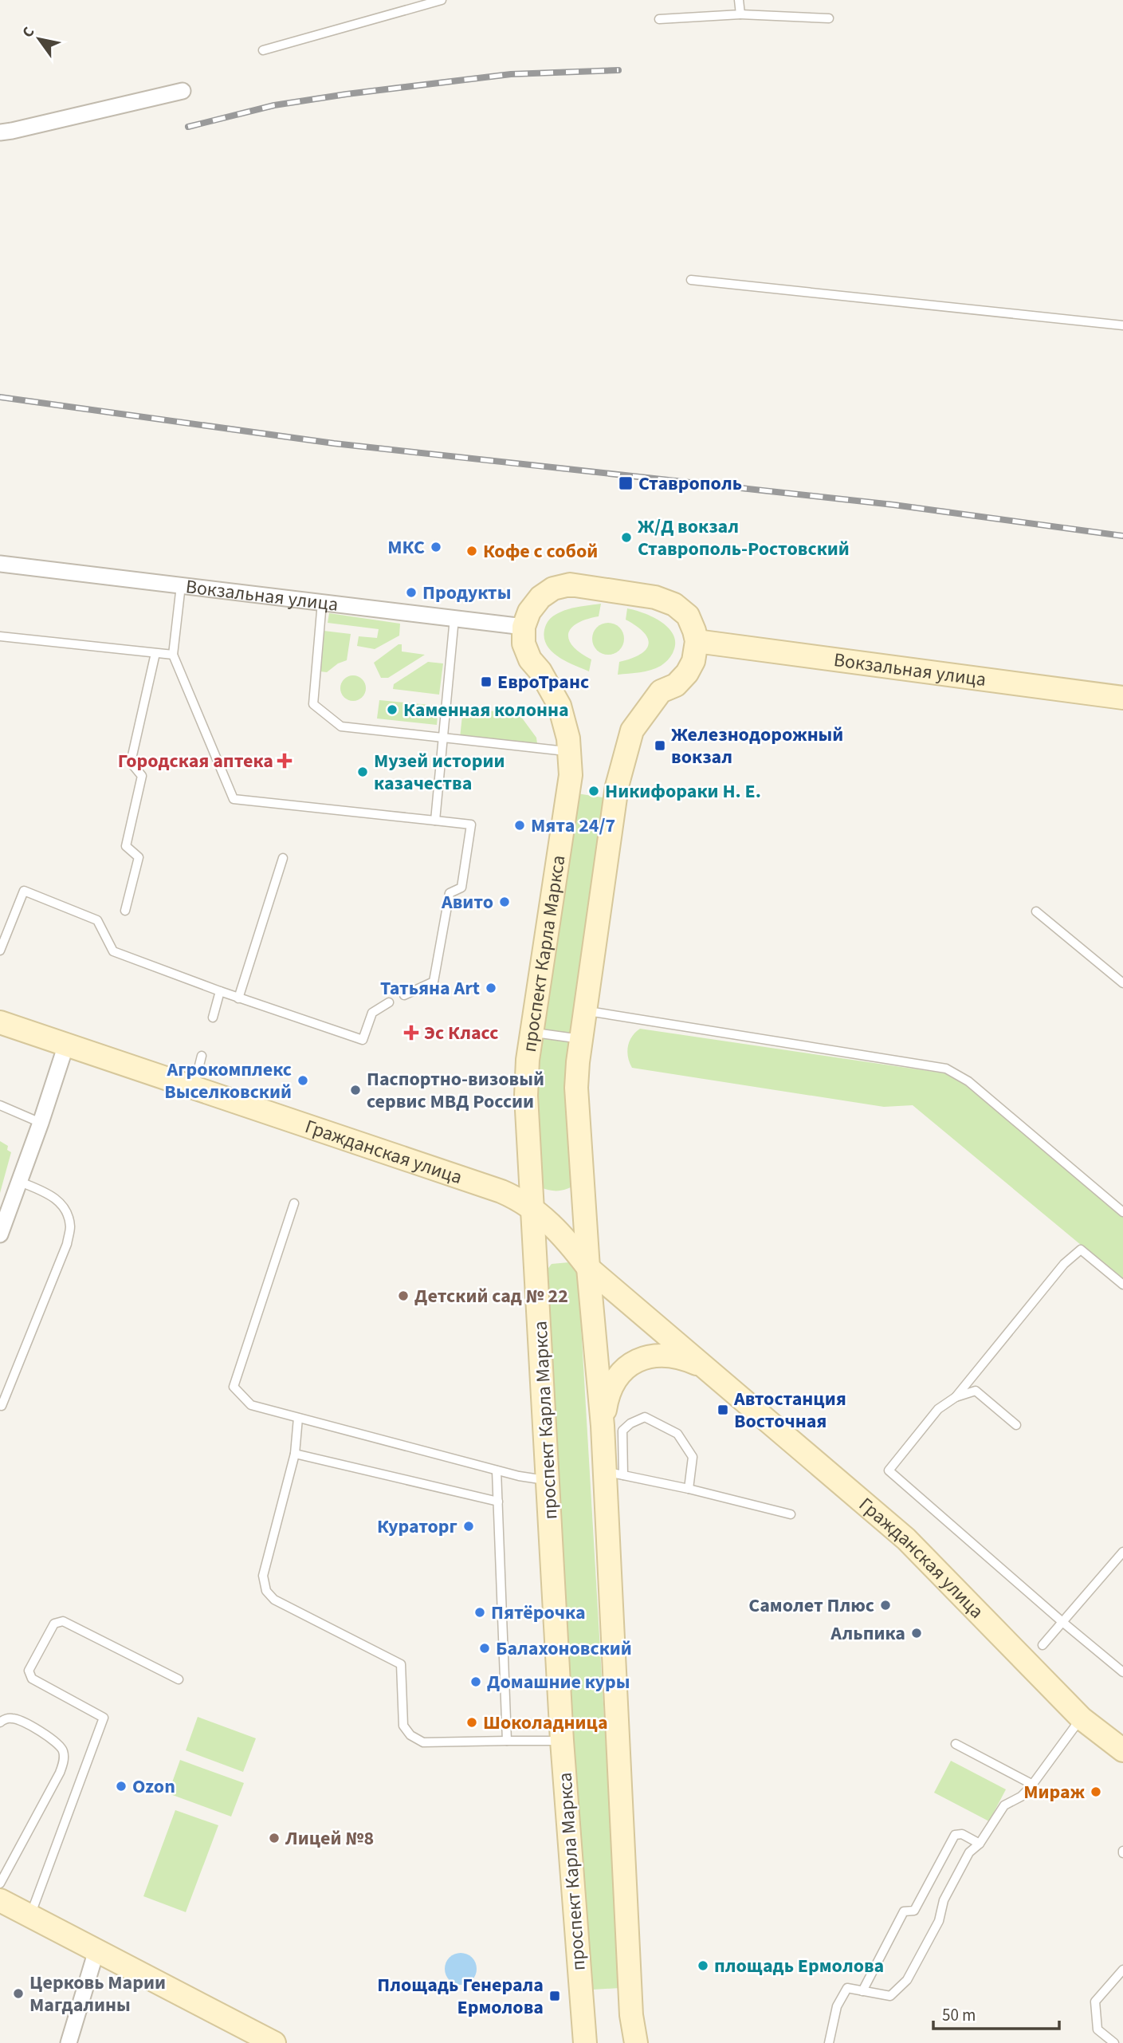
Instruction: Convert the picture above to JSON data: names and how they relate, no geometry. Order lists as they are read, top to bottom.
{
  "streets": {
    "main road": ["Вокзальная улица", "проспект Карла Маркса", "Гражданская улица"]
  },
  "crossings": [
    ["Вокзальная улица", "проспект Карла Маркса"],
    ["проспект Карла Маркса", "Гражданская улица"]
  ],
  "places": {
    "transit": [
      "Ставрополь",
      "ЕвроТранс",
      "Железнодорожный вокзал",
      "Автостанция Восточная",
      "Площадь Генерала Ермолова"
    ],
    "other": [
      "Ж/Д вокзал Ставрополь-Ростовский",
      "МКС",
      "Кофе с собой",
      "Продукты",
      "Каменная колонна",
      "Музей истории казачества",
      "Никифораки Н. Е.",
      "Мята 24/7",
      "Авито",
      "Татьяна Art",
      "Агрокомплекс Выселковский",
      "Паспортно-визовый сервис МВД России",
      "Детский сад № 22",
      "Кураторг",
      "Самолет Плюс",
      "Пятёрочка",
      "Альпика",
      "Балахоновский",
      "Домашние куры",
      "Шоколадница",
      "Ozon",
      "Мираж",
      "Лицей №8",
      "площадь Ермолова",
      "Церковь Марии Магдалины"
    ],
    "health": ["Городская аптека", "Эс Класс"]
  },
  "scale_bar": "50 m",
  "north": "top left"
}
